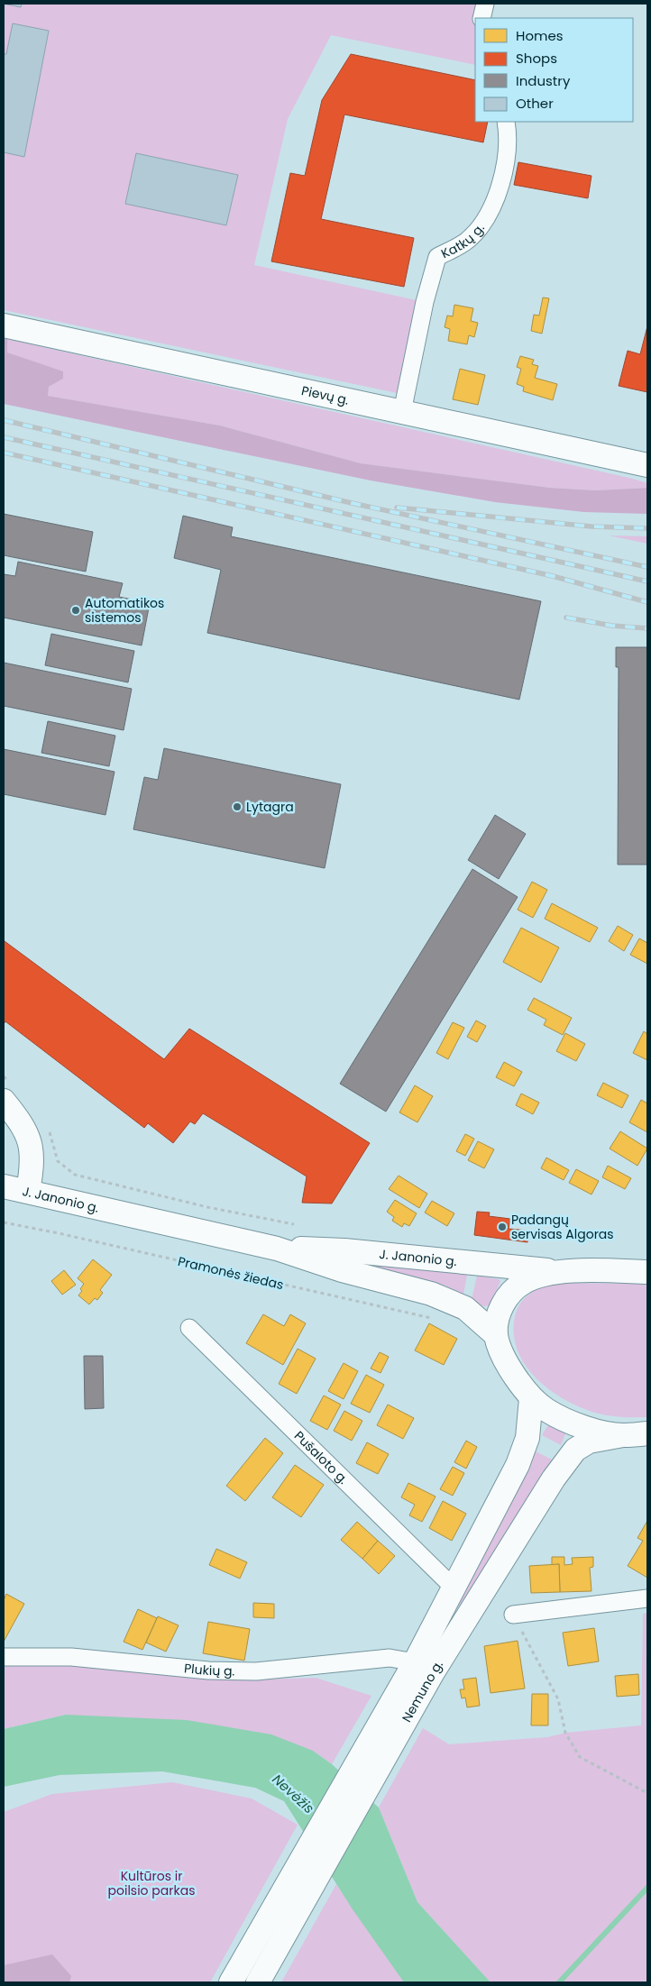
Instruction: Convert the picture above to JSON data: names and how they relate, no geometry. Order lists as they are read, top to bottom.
{
  "streets": {
    "main road": ["Pievų g.", "J. Janonio g.", "Nemuno g."],
    "street": ["Katkų g.", "Pušaloto g.", "Plukių g."],
    "path": ["Pramonės žiedas"]
  },
  "crossings": [
    ["Katkų g.", "Pievų g."],
    ["Pušaloto g.", "Nemuno g."],
    ["Plukių g.", "Nemuno g."]
  ],
  "water": ["Nevėžis"],
  "parks": ["Kultūros ir poilsio parkas"],
  "places": ["Automatikos sistemos", "Lytagra", "Padangų servisas Algoras"],
  "legend": [
    "Homes",
    "Shops",
    "Industry",
    "Other"
  ]
}
